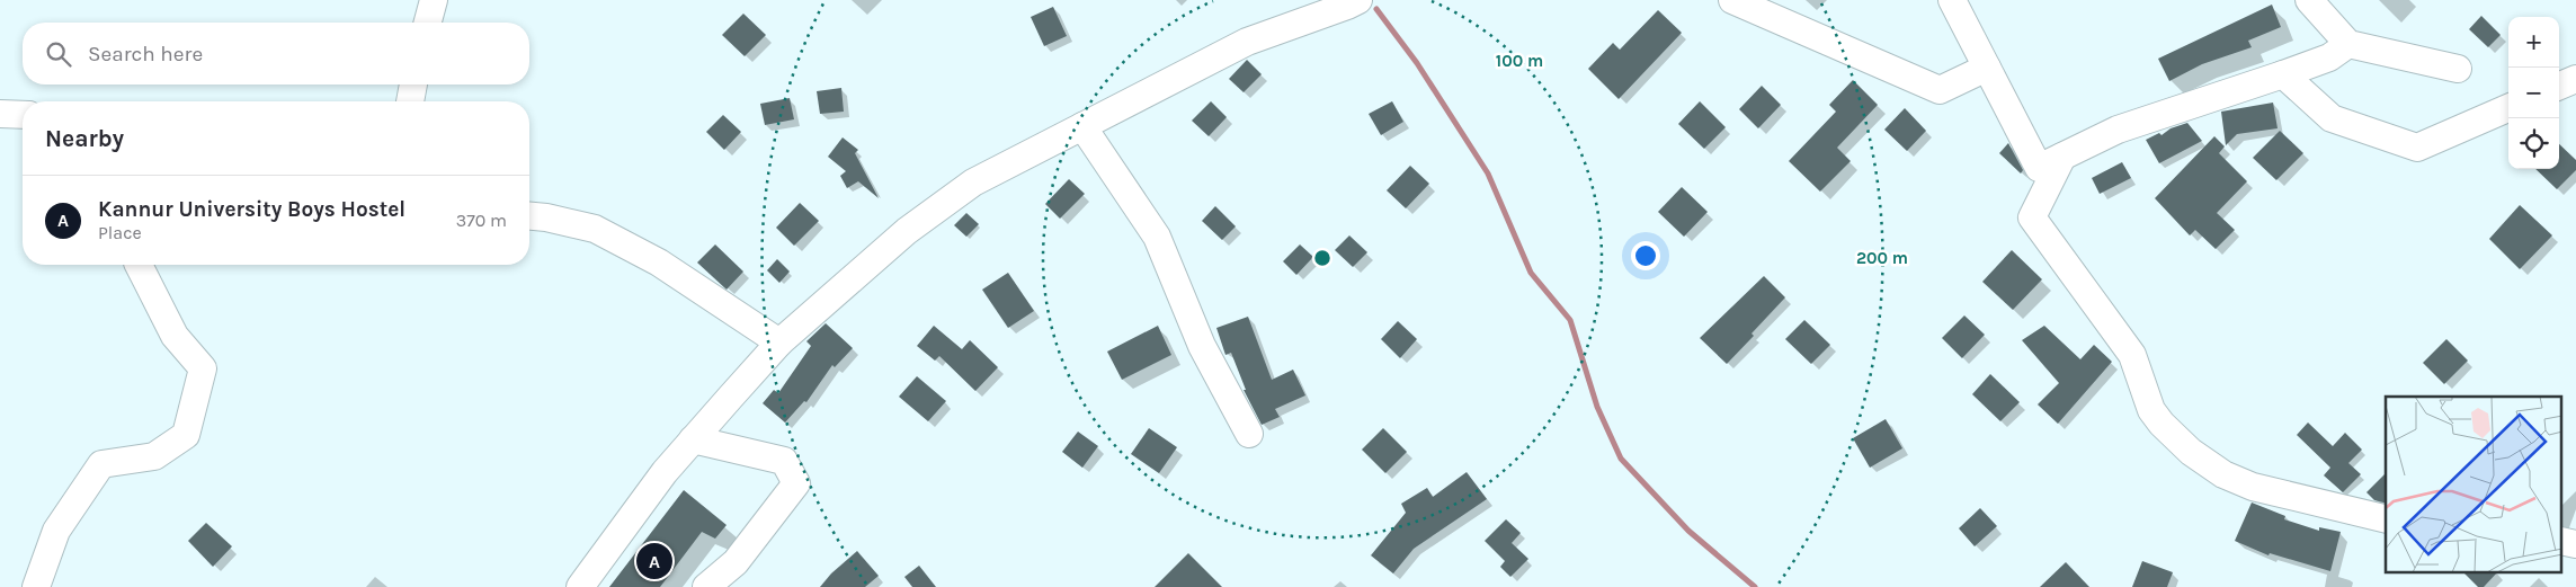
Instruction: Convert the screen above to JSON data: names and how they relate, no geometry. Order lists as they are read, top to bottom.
{
  "page": {
    "map_buttons": ["+", "−"],
    "search": "Search here",
    "heading": "Nearby",
    "list": [
      {
        "mark": "A",
        "name": "Kannur University Boys Hostel",
        "note": "Place",
        "value": "370 m"
      }
    ],
    "pins": "A"
  },
  "rings": ["100 m", "200 m"]
}
